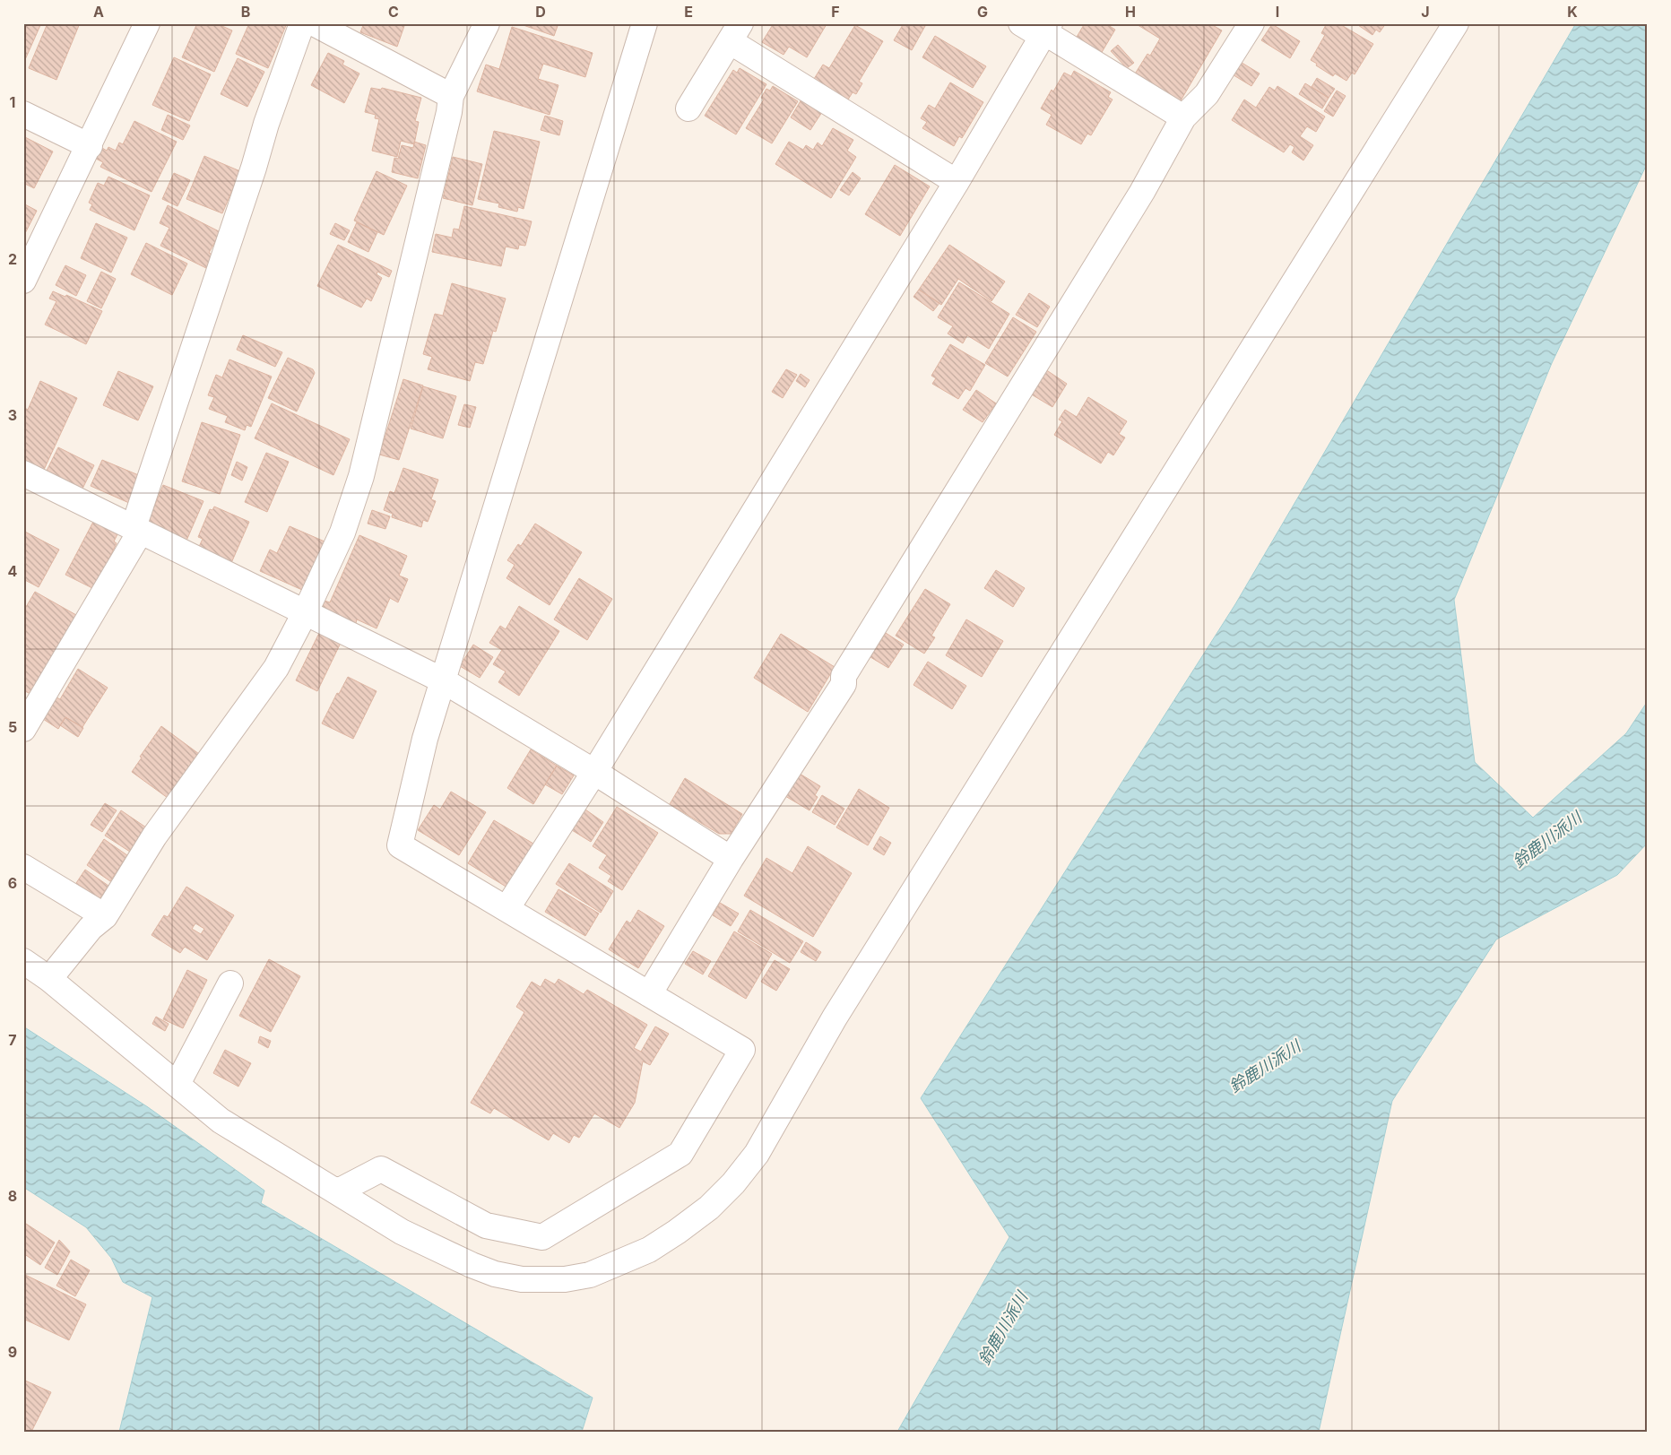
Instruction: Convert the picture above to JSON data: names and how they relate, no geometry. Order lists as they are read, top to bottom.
{
  "water": ["鈴鹿川派川"],
  "grid": {
    "columns": [
      "A",
      "B",
      "C",
      "D",
      "E",
      "F",
      "G",
      "H",
      "I",
      "J",
      "K"
    ],
    "rows": [
      "1",
      "2",
      "3",
      "4",
      "5",
      "6",
      "7",
      "8",
      "9"
    ]
  }
}
